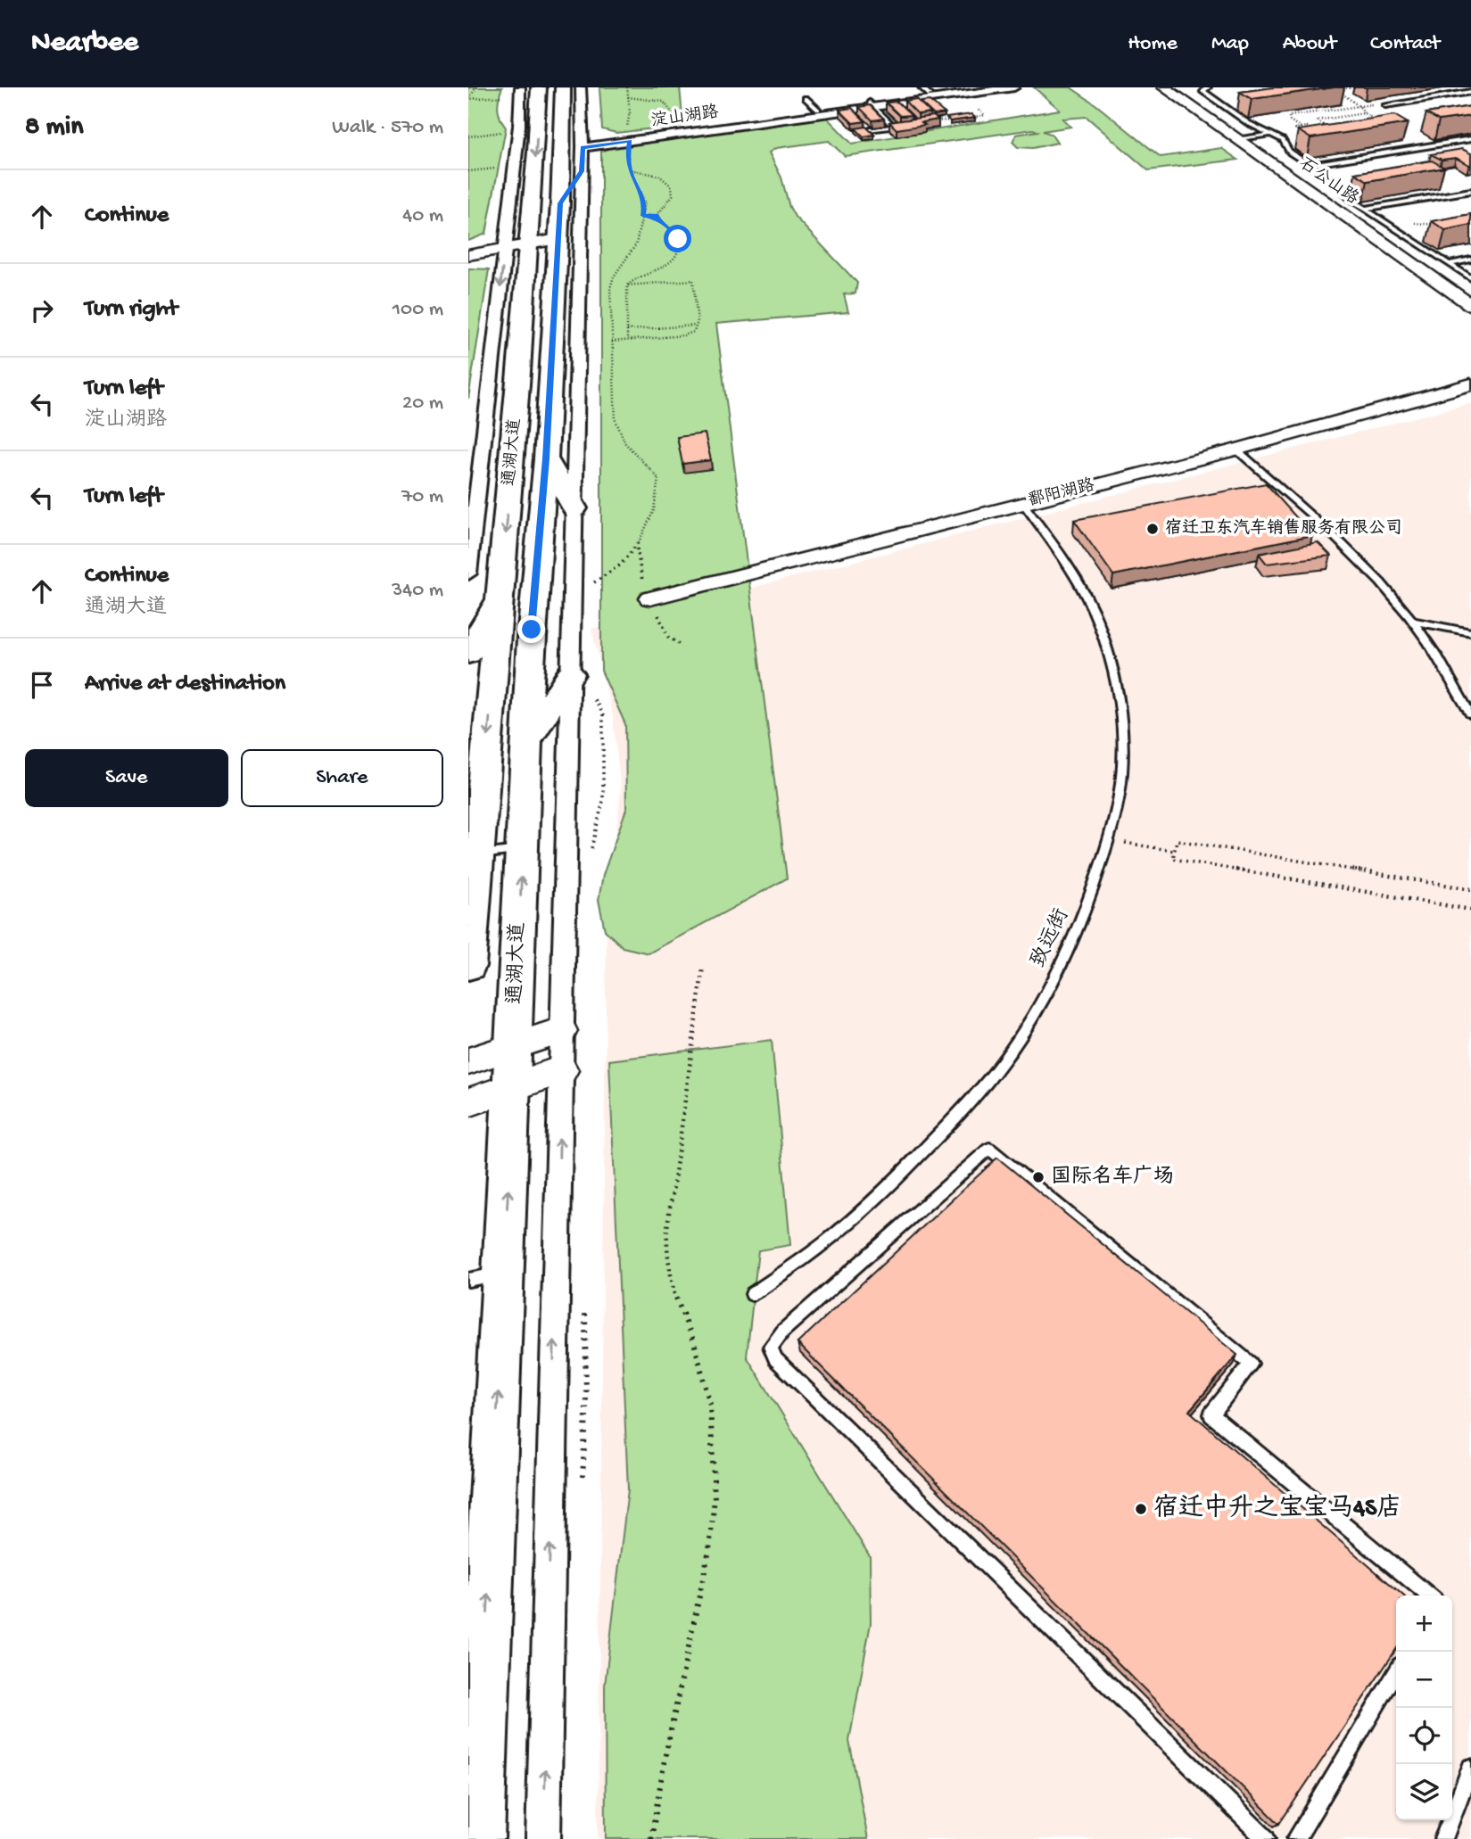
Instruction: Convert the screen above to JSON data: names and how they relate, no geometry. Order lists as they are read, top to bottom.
{
  "streets": {
    "main road": ["通湖大道"],
    "street": ["淀山湖路", "石公山路", "鄱阳湖路"],
    "lane": ["致远街"]
  },
  "crossings": [
    ["鄱阳湖路", "致远街"]
  ],
  "places": ["宿迁卫东汽车销售服务有限公司", "国际名车广场", "宿迁中升之宝宝马4S店"],
  "page": {
    "header": "Nearbee",
    "nav": [
      "Home",
      "Map",
      "About",
      "Contact"
    ],
    "heading": ["8 min", "Walk · 570 m"],
    "list": [
      ["Continue", "40 m"],
      ["Turn right", "100 m"],
      ["Turn left", "淀山湖路", "20 m"],
      ["Turn left", "70 m"],
      ["Continue", "通湖大道", "340 m"],
      "Arrive at destination"
    ],
    "buttons": ["Save", "Share"],
    "map_buttons": ["+", "−"]
  }
}
